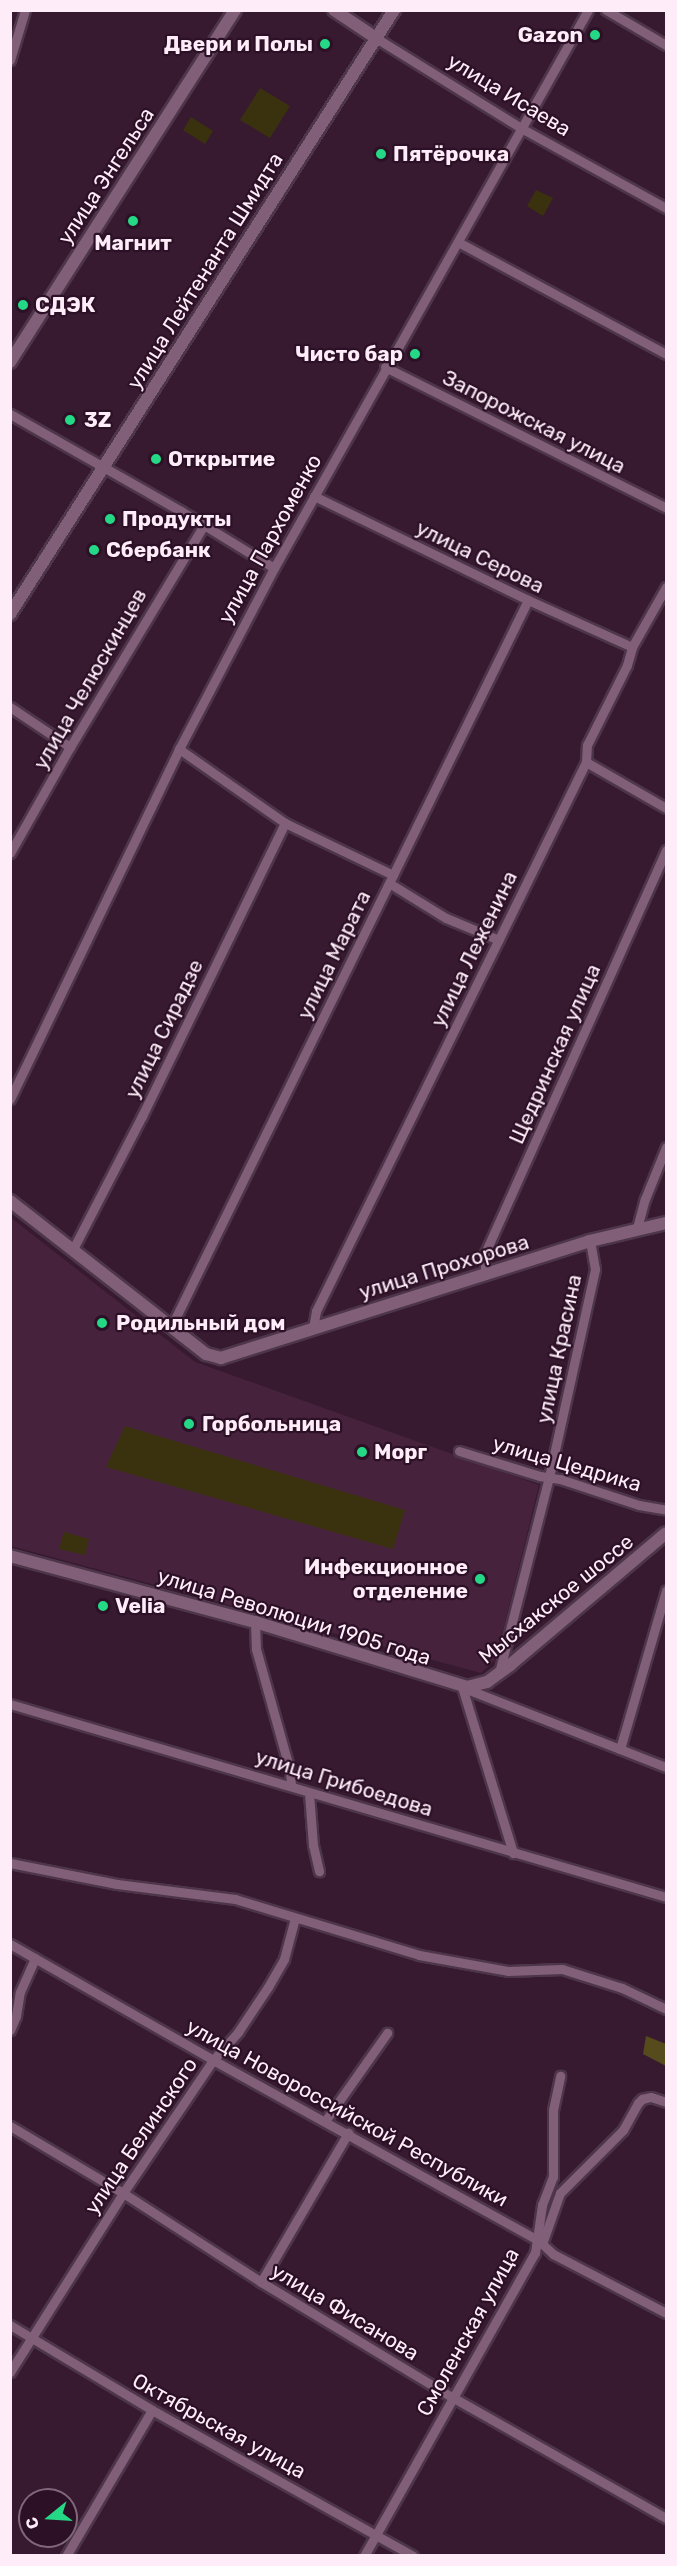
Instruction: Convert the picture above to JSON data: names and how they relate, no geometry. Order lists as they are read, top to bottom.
{
  "streets": {
    "street": [
      "улица Исаева",
      "улица Энгельса",
      "улица Лейтенанта Шмидта",
      "Запорожская улица",
      "улица Пархоменко",
      "улица Серова",
      "улица Челюскинцев",
      "улица Леженина",
      "улица Марата",
      "улица Сирадзе",
      "Щедринская улица",
      "улица Прохорова",
      "улица Красина",
      "улица Цедрика",
      "Мысхакское шоссе",
      "улица Революции 1905 года",
      "улица Грибоедова",
      "улица Новороссийской Республики",
      "улица Белинского",
      "улица Фисанова",
      "Смоленская улица",
      "Октябрьская улица"
    ]
  },
  "crossings": [
    ["улица Исаева", "улица Лейтенанта Шмидта"],
    ["улица Исаева", "улица Пархоменко"],
    ["Запорожская улица", "улица Пархоменко"],
    ["улица Пархоменко", "улица Серова"],
    ["улица Серова", "улица Леженина"],
    ["улица Серова", "улица Марата"],
    ["улица Леженина", "улица Прохорова"],
    ["улица Марата", "улица Прохорова"],
    ["Щедринская улица", "улица Прохорова"],
    ["улица Прохорова", "улица Красина"],
    ["улица Красина", "улица Цедрика"],
    ["улица Красина", "Мысхакское шоссе"],
    ["Мысхакское шоссе", "улица Революции 1905 года"],
    ["улица Новороссийской Республики", "улица Белинского"],
    ["улица Новороссийской Республики", "Смоленская улица"],
    ["улица Белинского", "улица Фисанова"],
    ["улица Белинского", "Октябрьская улица"],
    ["улица Фисанова", "Смоленская улица"],
    ["Смоленская улица", "Октябрьская улица"]
  ],
  "places": [
    "Gazon",
    "Двери и Полы",
    "Пятёрочка",
    "Магнит",
    "СДЭК",
    "Чисто бар",
    "3Z",
    "Открытие",
    "Продукты",
    "Сбербанк",
    "Родильный дом",
    "Горбольница",
    "Морг",
    "Инфекционное отделение",
    "Velia"
  ],
  "north": "left"
}
